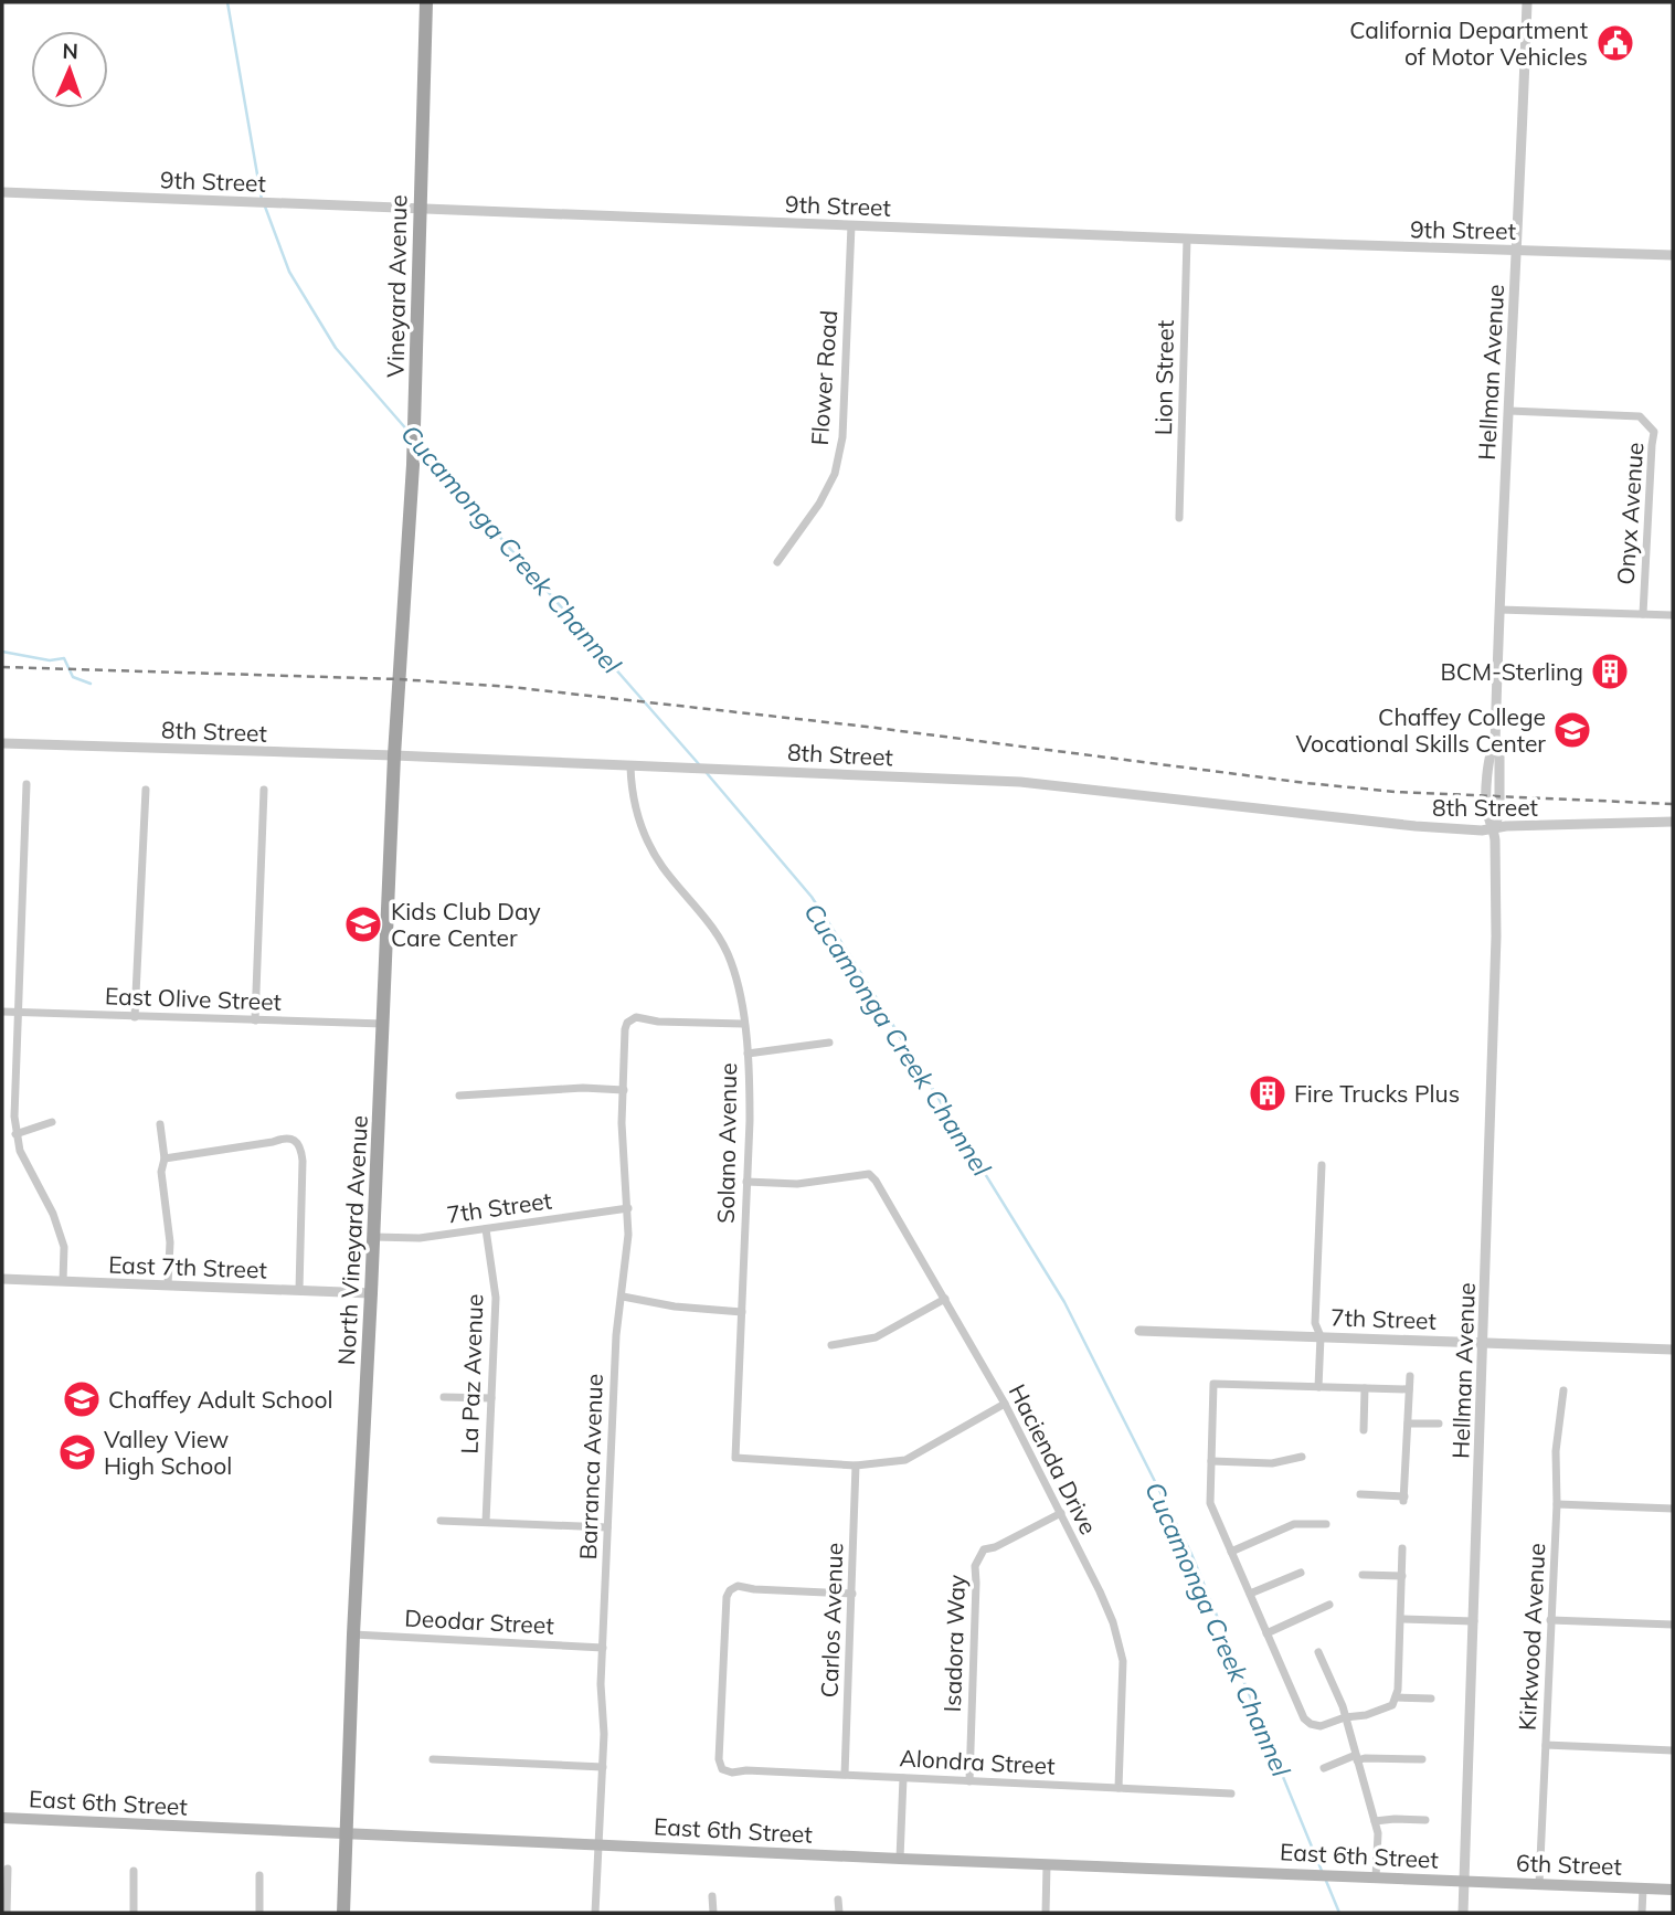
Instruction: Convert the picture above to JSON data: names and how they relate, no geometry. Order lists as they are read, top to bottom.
{
  "streets": {
    "main road": [
      "Vineyard Avenue",
      "North Vineyard Avenue",
      "East 6th Street",
      "6th Street"
    ],
    "street": [
      "9th Street",
      "Hellman Avenue",
      "Flower Road",
      "Lion Street",
      "Onyx Avenue",
      "8th Street",
      "East Olive Street",
      "Solano Avenue",
      "7th Street",
      "East 7th Street",
      "La Paz Avenue",
      "Hacienda Drive",
      "Barranca Avenue",
      "Carlos Avenue",
      "Deodar Street",
      "Kirkwood Avenue",
      "Isadora Way",
      "Alondra Street"
    ]
  },
  "crossings": [
    ["9th Street", "Vineyard Avenue"],
    ["9th Street", "Hellman Avenue"],
    ["9th Street", "Flower Road"],
    ["9th Street", "Lion Street"],
    ["Vineyard Avenue", "8th Street"],
    ["Vineyard Avenue", "North Vineyard Avenue"],
    ["Hellman Avenue", "Onyx Avenue"],
    ["Hellman Avenue", "8th Street"],
    ["Hellman Avenue", "7th Street"],
    ["Hellman Avenue", "East 6th Street"],
    ["Hellman Avenue", "6th Street"],
    ["8th Street", "Solano Avenue"],
    ["8th Street", "North Vineyard Avenue"],
    ["East Olive Street", "North Vineyard Avenue"],
    ["Solano Avenue", "Hacienda Drive"],
    ["Solano Avenue", "Barranca Avenue"],
    ["Solano Avenue", "Carlos Avenue"],
    ["7th Street", "North Vineyard Avenue"],
    ["7th Street", "La Paz Avenue"],
    ["7th Street", "Barranca Avenue"],
    ["North Vineyard Avenue", "East 7th Street"],
    ["North Vineyard Avenue", "Deodar Street"],
    ["North Vineyard Avenue", "East 6th Street"],
    ["Hacienda Drive", "Isadora Way"],
    ["Hacienda Drive", "Alondra Street"],
    ["Barranca Avenue", "Deodar Street"],
    ["Barranca Avenue", "East 6th Street"],
    ["Carlos Avenue", "Alondra Street"],
    ["Kirkwood Avenue", "6th Street"],
    ["Isadora Way", "Alondra Street"],
    ["East 6th Street", "6th Street"]
  ],
  "water": ["Cucamonga Creek Channel"],
  "places": {
    "public building": ["California Department of Motor Vehicles"],
    "building": ["BCM-Sterling", "Fire Trucks Plus"],
    "school or university": [
      "Chaffey College Vocational Skills Center",
      "Kids Club Day Care Center",
      "Chaffey Adult School",
      "Valley View High School"
    ]
  },
  "north": "top"
}
